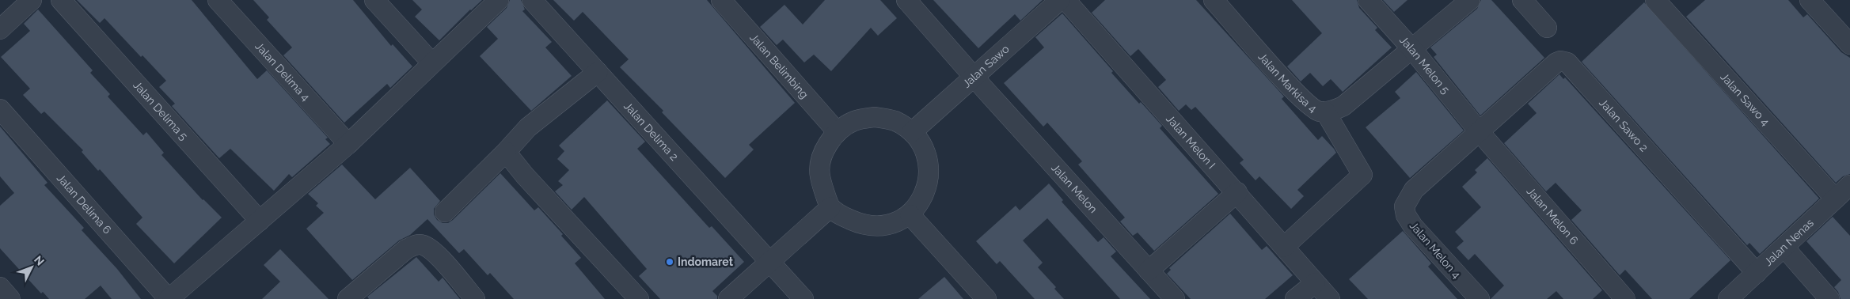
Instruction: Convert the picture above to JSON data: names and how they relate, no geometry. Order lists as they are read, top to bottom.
{
  "streets": {
    "street": [
      "Jalan Melon 5",
      "Jalan Belimbing",
      "Jalan Sawo",
      "Jalan Delima 4",
      "Jalan Markisa 4",
      "Jalan Sawo 4",
      "Jalan Delima 5",
      "Jalan Sawo 2",
      "Jalan Delima 2",
      "Jalan Melon I",
      "Jalan Melon",
      "Jalan Delima 6",
      "Jalan Melon 6",
      "Jalan Nenas",
      "Jalan Melon 4"
    ]
  },
  "crossings": [
    ["Jalan Melon 5", "Jalan Markisa 4"],
    ["Jalan Melon 5", "Jalan Sawo 2"],
    ["Jalan Melon 5", "Jalan Melon 6"],
    ["Jalan Melon 5", "Jalan Melon 4"],
    ["Jalan Belimbing", "Jalan Sawo"],
    ["Jalan Sawo", "Jalan Melon"],
    ["Jalan Sawo 4", "Jalan Nenas"],
    ["Jalan Sawo 2", "Jalan Melon 6"],
    ["Jalan Sawo 2", "Jalan Nenas"],
    ["Jalan Sawo 2", "Jalan Melon 4"],
    ["Jalan Melon 6", "Jalan Melon 4"]
  ],
  "places": ["Indomaret"],
  "north": "top right"
}
